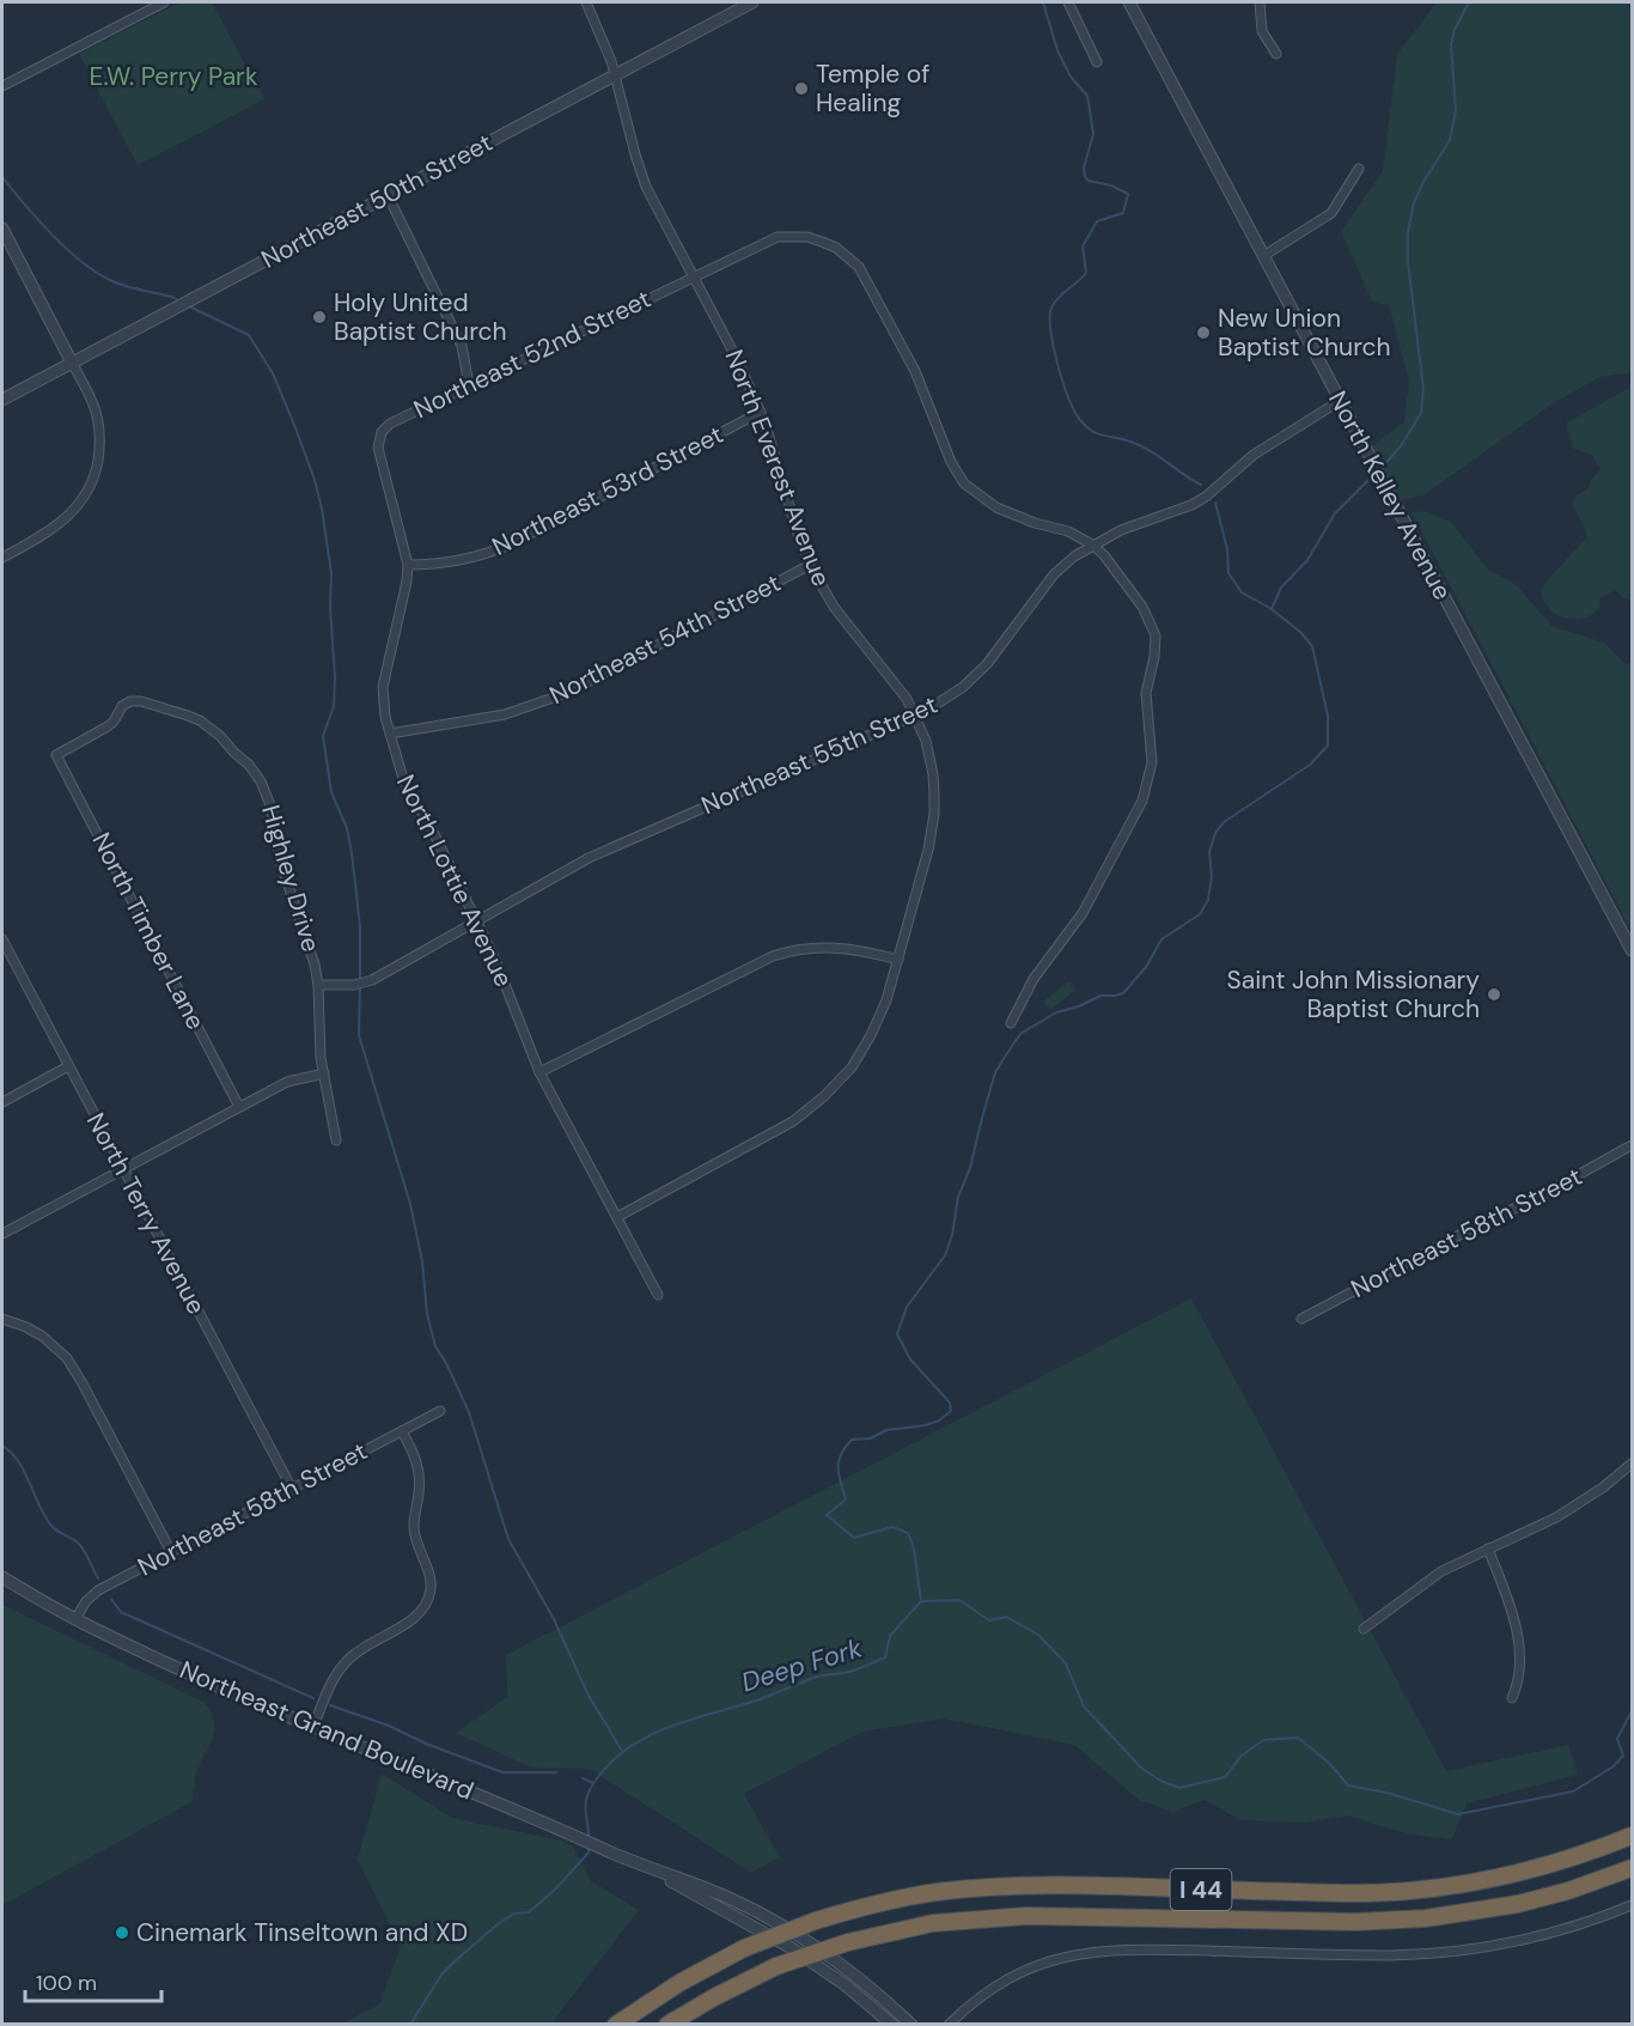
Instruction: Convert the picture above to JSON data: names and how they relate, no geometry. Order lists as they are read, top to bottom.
{
  "streets": {
    "highway": ["I 44"],
    "street": [
      "Northeast 50th Street",
      "Northeast 52nd Street",
      "North Everest Avenue",
      "Northeast 53rd Street",
      "North Kelley Avenue",
      "Northeast 54th Street",
      "Northeast 55th Street",
      "Highley Drive",
      "North Lottie Avenue",
      "North Timber Lane",
      "North Terry Avenue",
      "Northeast 58th Street",
      "Northeast Grand Boulevard"
    ]
  },
  "crossings": [
    ["Northeast 50th Street", "North Everest Avenue"],
    ["Northeast 52nd Street", "North Everest Avenue"],
    ["Northeast 52nd Street", "Northeast 55th Street"],
    ["Northeast 52nd Street", "North Lottie Avenue"],
    ["North Everest Avenue", "Northeast 53rd Street"],
    ["North Everest Avenue", "Northeast 54th Street"],
    ["North Everest Avenue", "Northeast 55th Street"],
    ["North Everest Avenue", "North Lottie Avenue"],
    ["Northeast 53rd Street", "North Lottie Avenue"],
    ["North Kelley Avenue", "Northeast 55th Street"],
    ["Northeast 54th Street", "North Lottie Avenue"],
    ["Northeast 55th Street", "Highley Drive"],
    ["Northeast 55th Street", "North Lottie Avenue"],
    ["Highley Drive", "North Timber Lane"],
    ["North Terry Avenue", "Northeast 58th Street"],
    ["Northeast 58th Street", "Northeast Grand Boulevard"]
  ],
  "water": ["Deep Fork"],
  "parks": ["E.W. Perry Park"],
  "places": [
    "Temple of Healing",
    "Holy United Baptist Church",
    "New Union Baptist Church",
    "Saint John Missionary Baptist Church",
    "Cinemark Tinseltown and XD"
  ],
  "scale_bar": "100 m"
}
